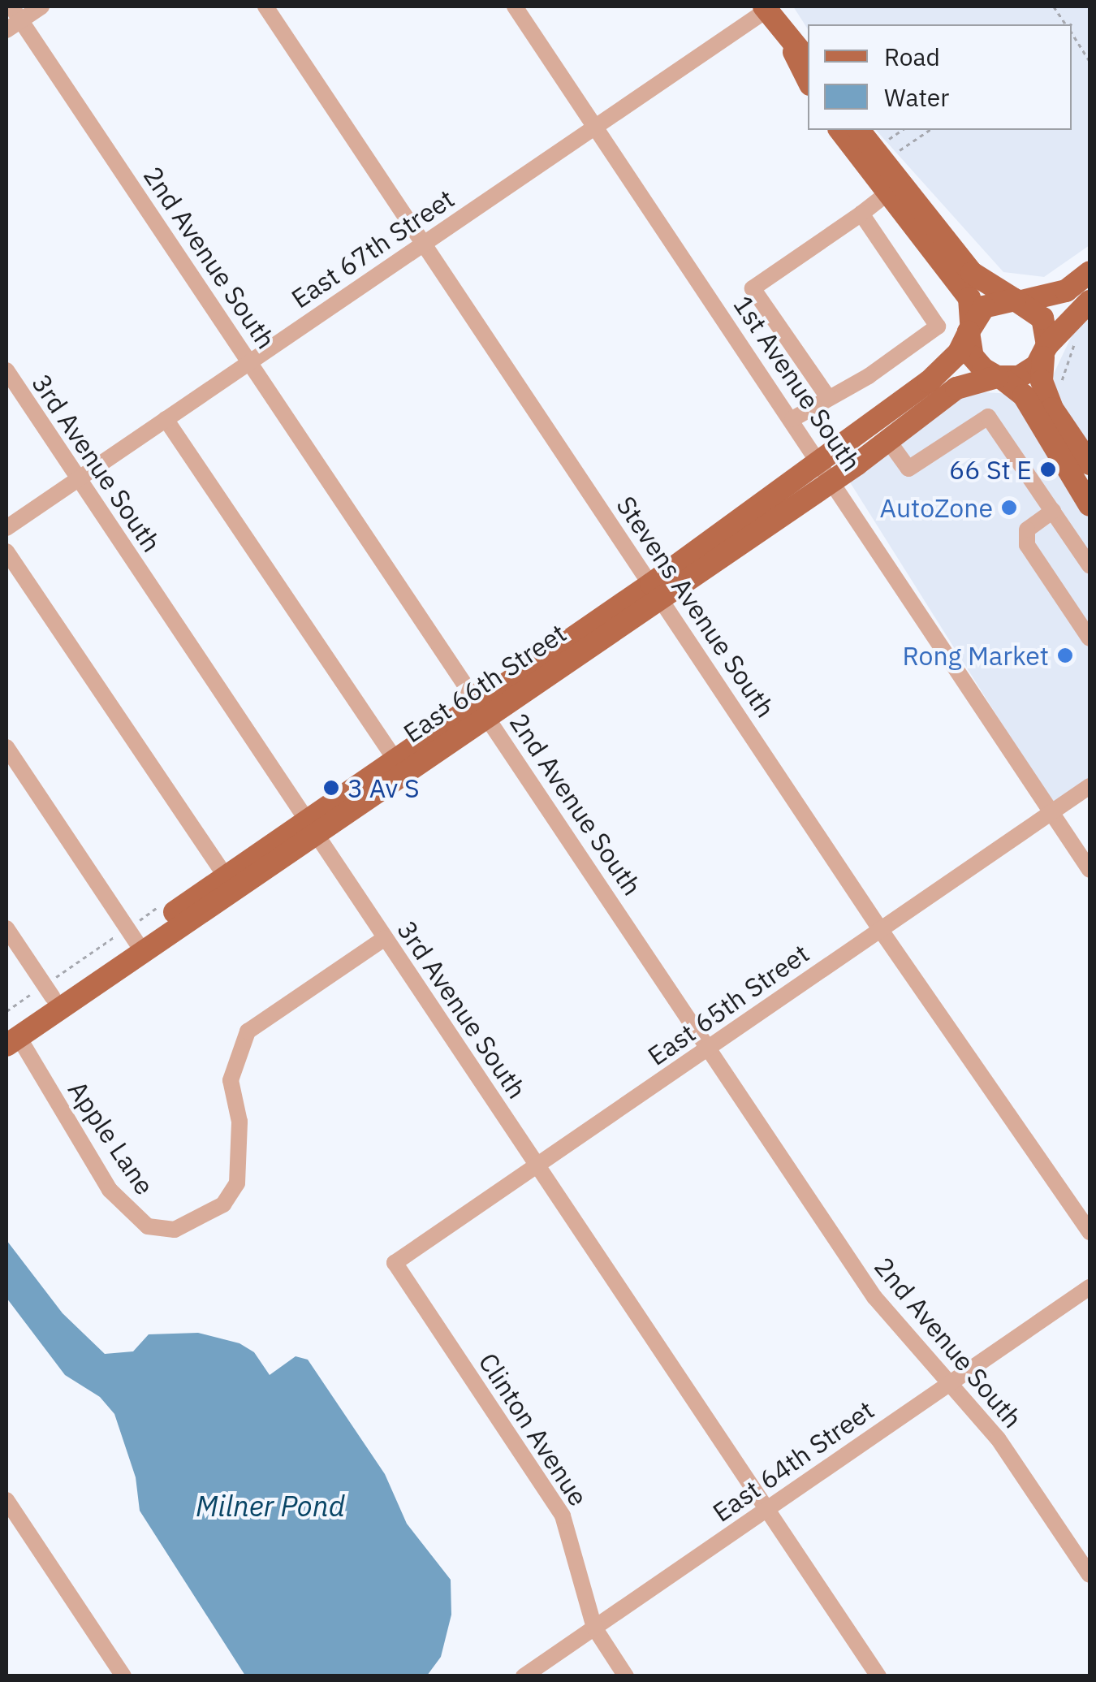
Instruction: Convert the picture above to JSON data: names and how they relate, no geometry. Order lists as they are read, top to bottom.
{
  "streets": {
    "main road": ["East 66th Street"],
    "street": [
      "East 67th Street",
      "2nd Avenue South",
      "1st Avenue South",
      "3rd Avenue South",
      "Stevens Avenue South",
      "East 65th Street",
      "Apple Lane",
      "Clinton Avenue",
      "East 64th Street"
    ]
  },
  "crossings": [
    ["East 67th Street", "2nd Avenue South"],
    ["East 67th Street", "1st Avenue South"],
    ["East 67th Street", "3rd Avenue South"],
    ["East 67th Street", "Stevens Avenue South"],
    ["2nd Avenue South", "East 66th Street"],
    ["2nd Avenue South", "East 65th Street"],
    ["2nd Avenue South", "East 64th Street"],
    ["1st Avenue South", "East 66th Street"],
    ["1st Avenue South", "East 65th Street"],
    ["3rd Avenue South", "East 66th Street"],
    ["3rd Avenue South", "East 65th Street"],
    ["3rd Avenue South", "Apple Lane"],
    ["3rd Avenue South", "East 64th Street"],
    ["Stevens Avenue South", "East 66th Street"],
    ["Stevens Avenue South", "East 65th Street"],
    ["East 66th Street", "Apple Lane"],
    ["East 65th Street", "Clinton Avenue"],
    ["Clinton Avenue", "East 64th Street"]
  ],
  "water": ["Milner Pond"],
  "places": [
    "66 St E",
    "AutoZone",
    "Rong Market",
    "3 Av S"
  ],
  "legend": ["Road", "Water"]
}
